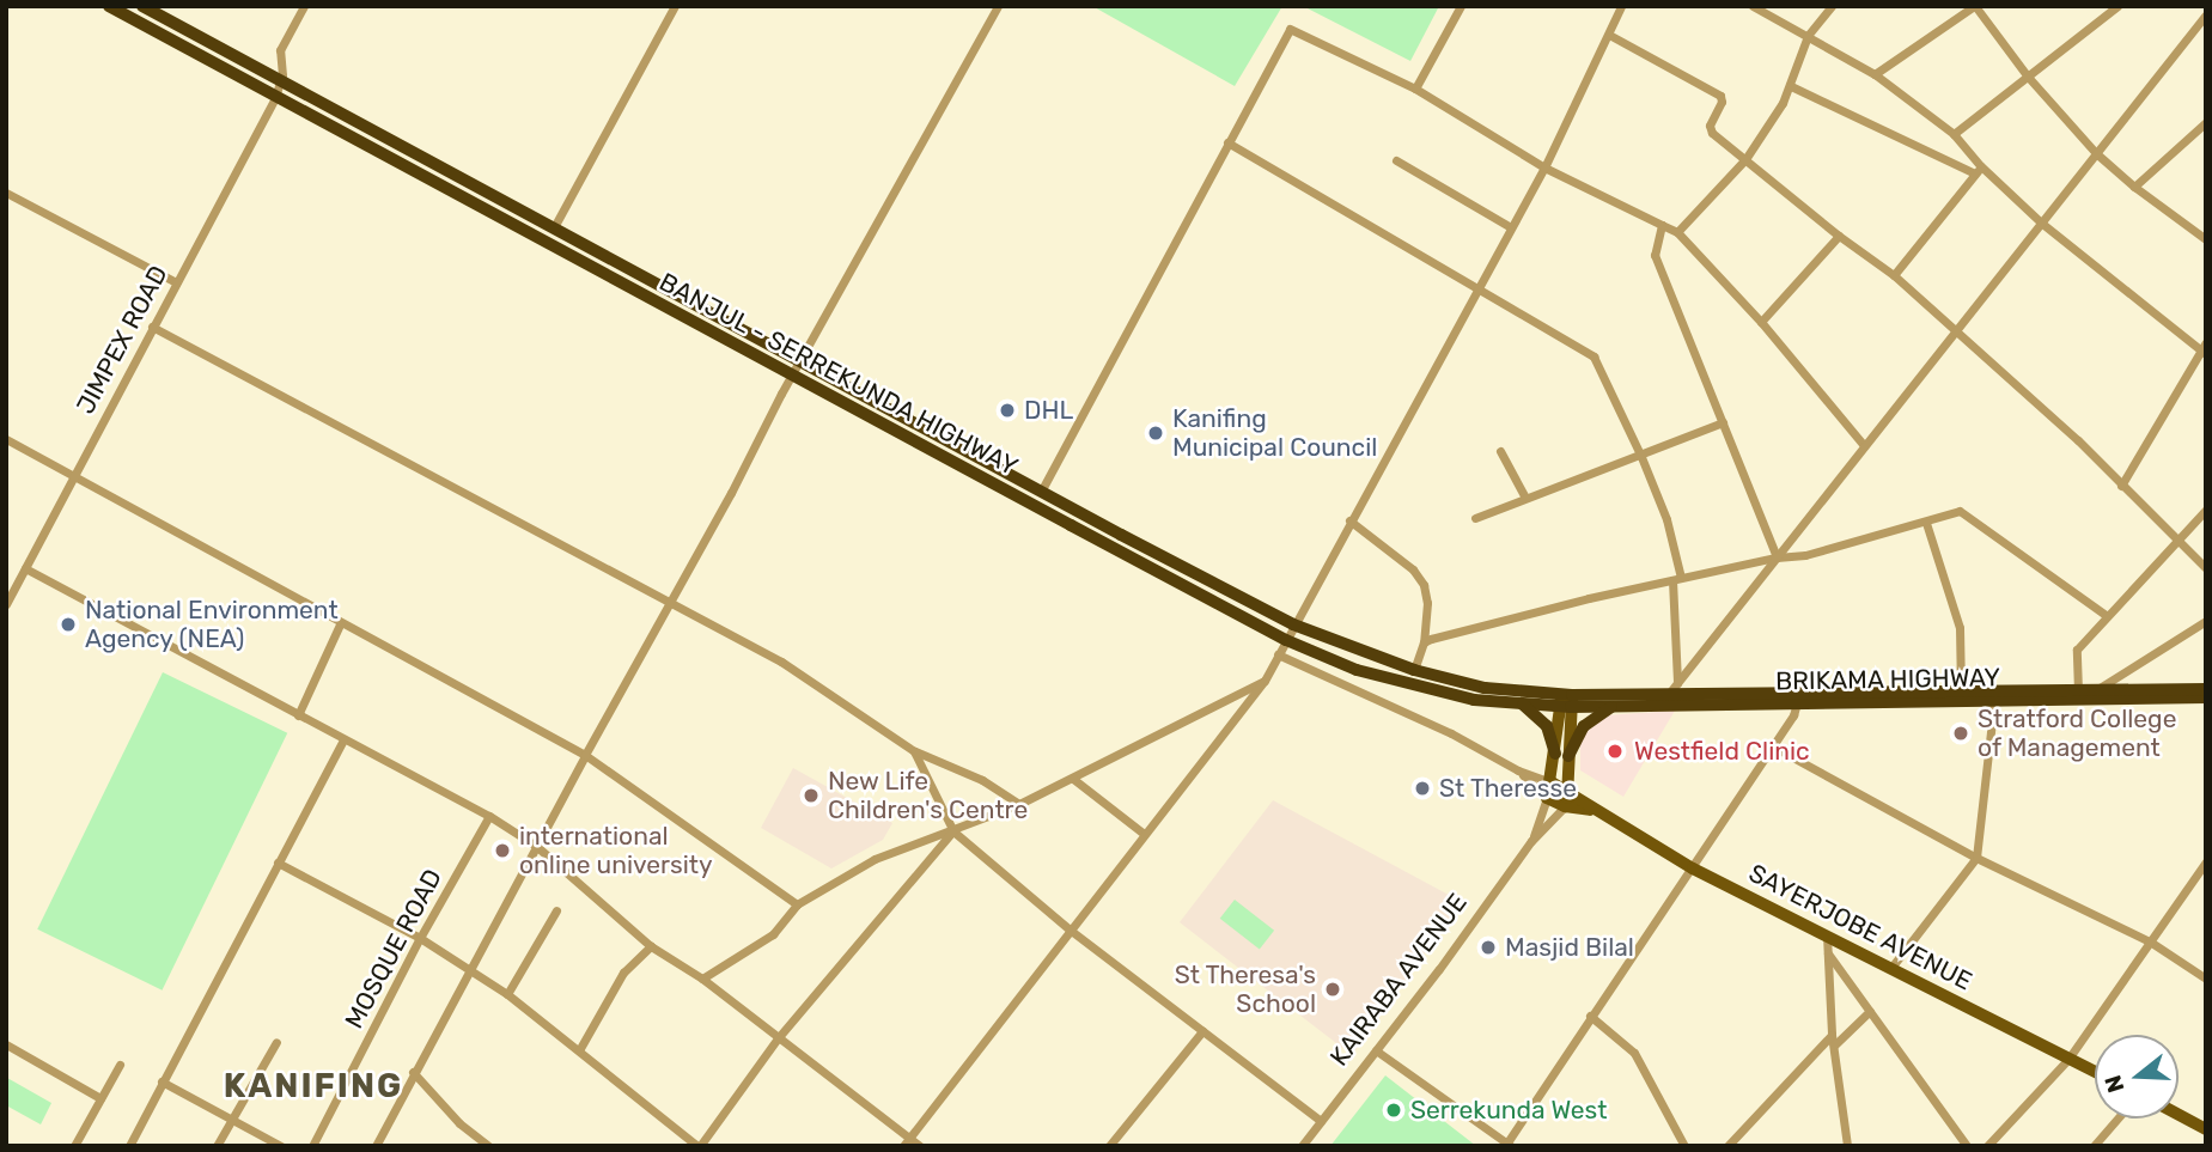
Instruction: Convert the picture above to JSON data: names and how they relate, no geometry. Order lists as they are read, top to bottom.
{
  "streets": {
    "highway": ["BANJUL - SERREKUNDA HIGHWAY", "BRIKAMA HIGHWAY"],
    "main road": ["SAYERJOBE AVENUE", "KAIRABA AVENUE"],
    "street": ["JIMPEX ROAD", "MOSQUE ROAD"]
  },
  "crossings": [
    ["JIMPEX ROAD", "BANJUL - SERREKUNDA HIGHWAY"],
    ["BANJUL - SERREKUNDA HIGHWAY", "BRIKAMA HIGHWAY"],
    ["BANJUL - SERREKUNDA HIGHWAY", "KAIRABA AVENUE"],
    ["BRIKAMA HIGHWAY", "KAIRABA AVENUE"],
    ["SAYERJOBE AVENUE", "KAIRABA AVENUE"]
  ],
  "districts": ["KANIFING"],
  "places": [
    "DHL",
    "Kanifing Municipal Council",
    "National Environment Agency (NEA)",
    "Stratford College of Management",
    "Westfield Clinic",
    "St Theresse",
    "New Life Children's Centre",
    "international online university",
    "Masjid Bilal",
    "St Theresa's School",
    "Serrekunda West"
  ],
  "north": "left"
}
